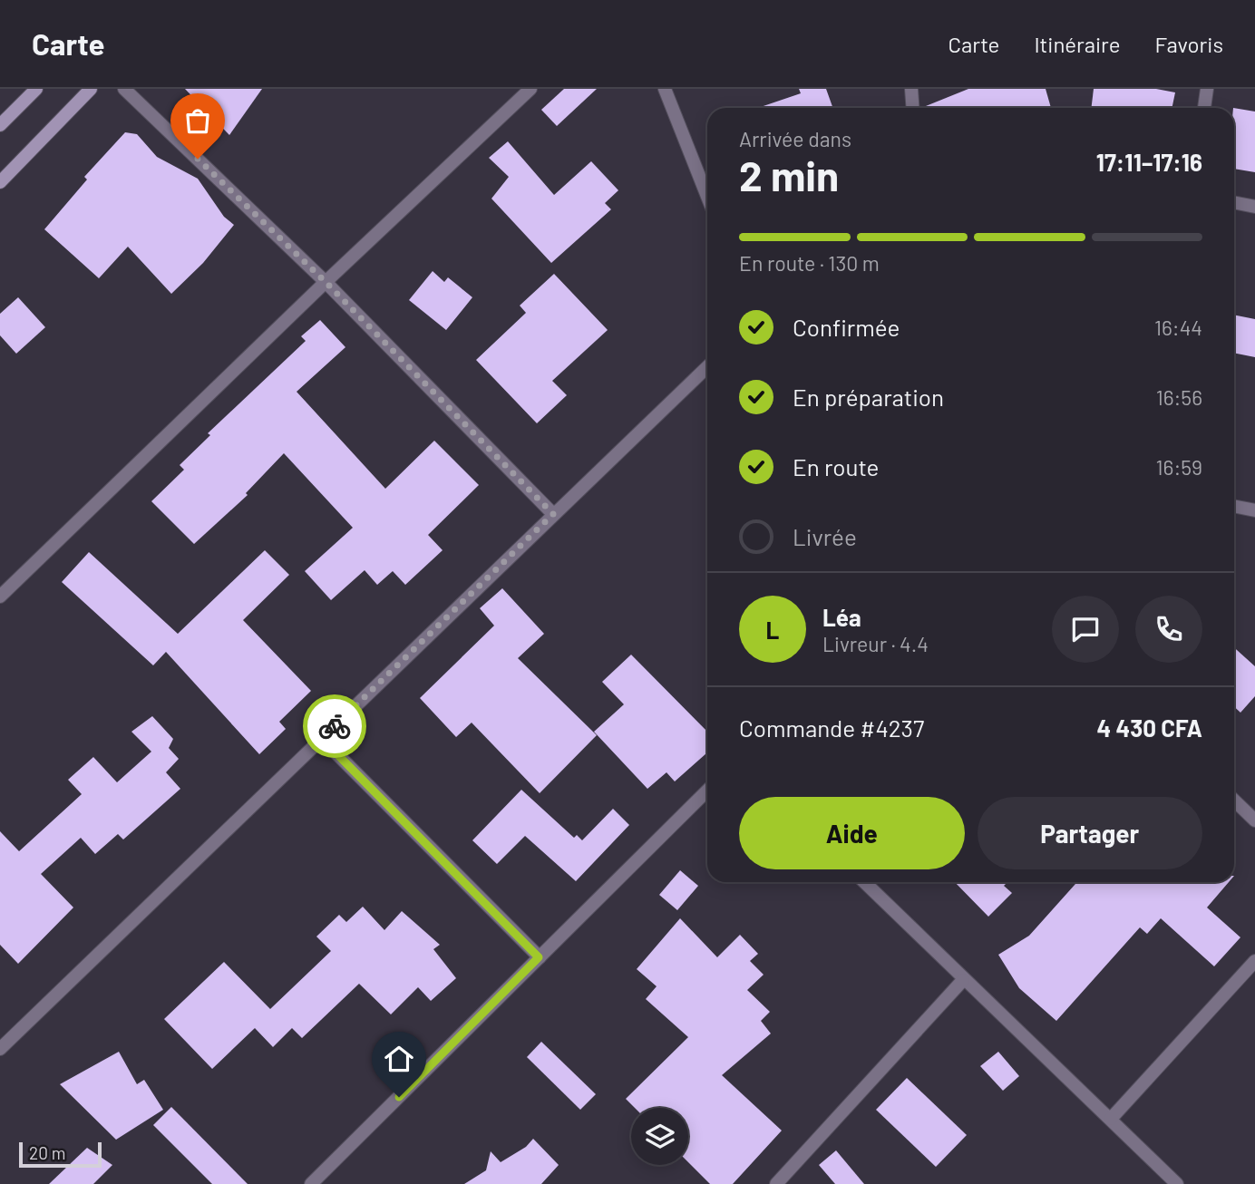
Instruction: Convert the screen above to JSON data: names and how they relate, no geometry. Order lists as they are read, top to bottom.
{
  "scale_bar": "20 m",
  "page": {
    "header": "Carte",
    "nav": ["Carte", "Itinéraire", "Favoris"],
    "heading": ["2 min", "Arrivée dans", "17:11–17:16"],
    "panel": [
      "Léa",
      "Livreur · 4.4",
      "Commande #4237",
      "4 430 CFA"
    ],
    "bar": "En route · 130 m",
    "list": [
      ["Confirmée", "16:44"],
      ["En préparation", "16:56"],
      ["En route", "16:59"],
      "Livrée"
    ],
    "round": "L",
    "buttons": ["Aide", "Partager"],
    "scale": "20 m"
  }
}
